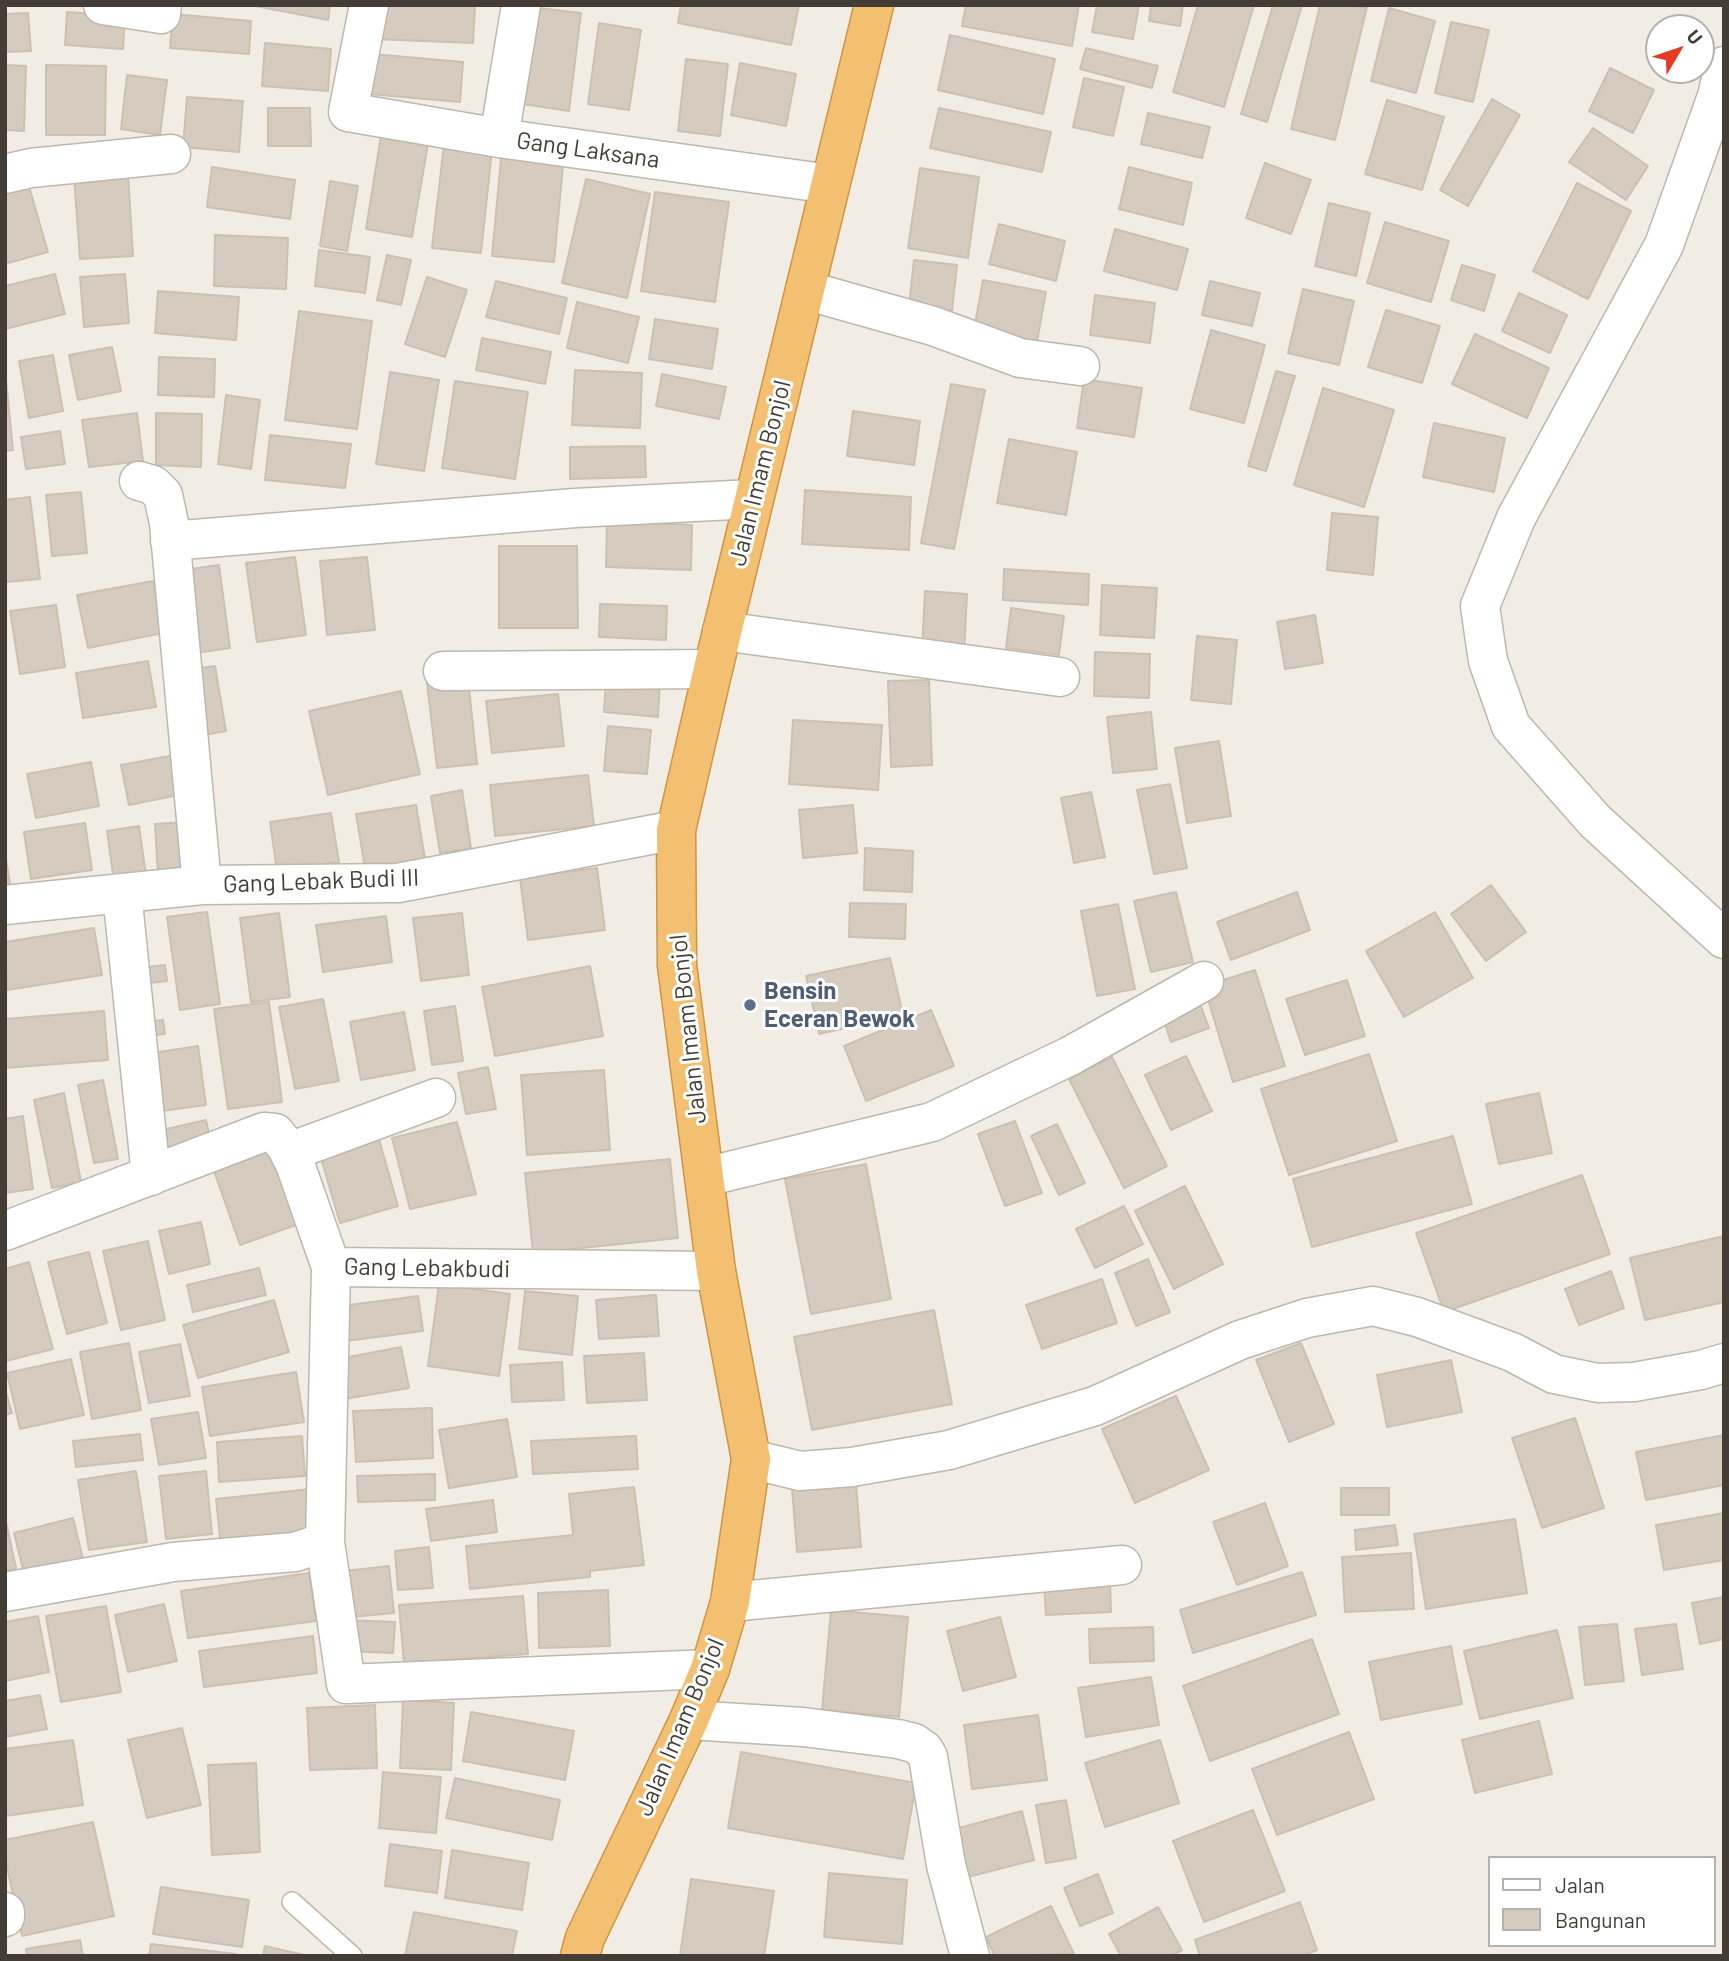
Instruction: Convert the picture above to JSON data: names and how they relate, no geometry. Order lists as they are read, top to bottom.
{
  "streets": {
    "highway": ["Jalan Imam Bonjol"],
    "street": ["Gang Laksana", "Gang Lebak Budi III", "Gang Lebakbudi"]
  },
  "crossings": [
    ["Gang Laksana", "Jalan Imam Bonjol"],
    ["Jalan Imam Bonjol", "Gang Lebak Budi III"],
    ["Jalan Imam Bonjol", "Gang Lebakbudi"]
  ],
  "places": ["Bensin Eceran Bewok"],
  "legend": ["Jalan", "Bangunan"],
  "north": "top right"
}
